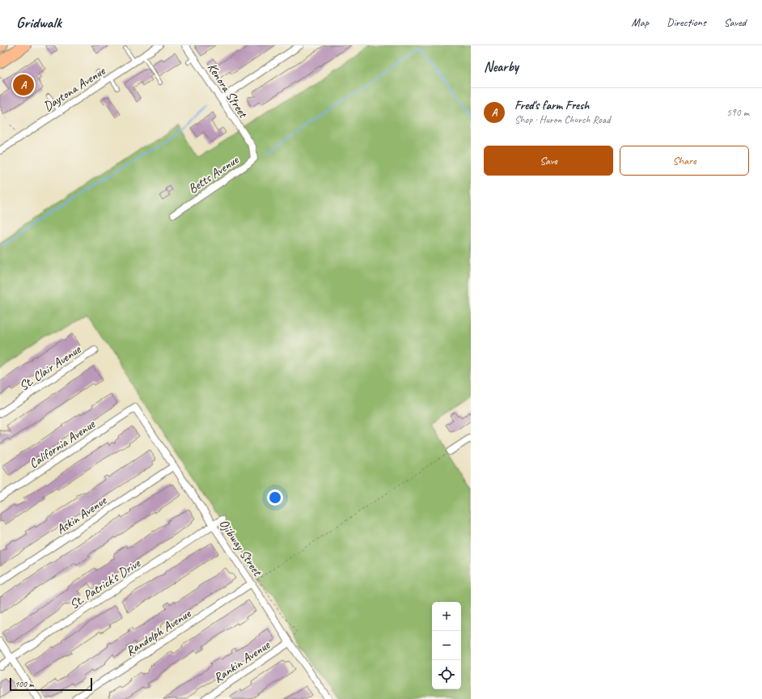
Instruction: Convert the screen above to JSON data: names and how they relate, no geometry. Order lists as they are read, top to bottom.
{
  "streets": {
    "street": [
      "Daytona Avenue",
      "Kenora Street",
      "Betts Avenue",
      "St. Clair Avenue",
      "California Avenue",
      "Askin Avenue",
      "Ojibway Street",
      "St. Patrick's Drive",
      "Randolph Avenue",
      "Rankin Avenue"
    ]
  },
  "crossings": [
    ["Kenora Street", "Betts Avenue"],
    ["California Avenue", "Ojibway Street"],
    ["Askin Avenue", "Ojibway Street"],
    ["Ojibway Street", "St. Patrick's Drive"],
    ["Ojibway Street", "Randolph Avenue"],
    ["Ojibway Street", "Rankin Avenue"]
  ],
  "scale_bar": "100 m",
  "page": {
    "header": "Gridwalk",
    "nav": ["Map", "Directions", "Saved"],
    "heading": "Nearby",
    "pins": "A",
    "list": [
      {
        "mark": "A",
        "name": "Fred's farm Fresh",
        "note": "Shop · Huron Church Road",
        "value": "590 m"
      }
    ],
    "buttons": ["Save", "Share"],
    "map_buttons": ["+", "−"],
    "scale": "100 m"
  }
}
